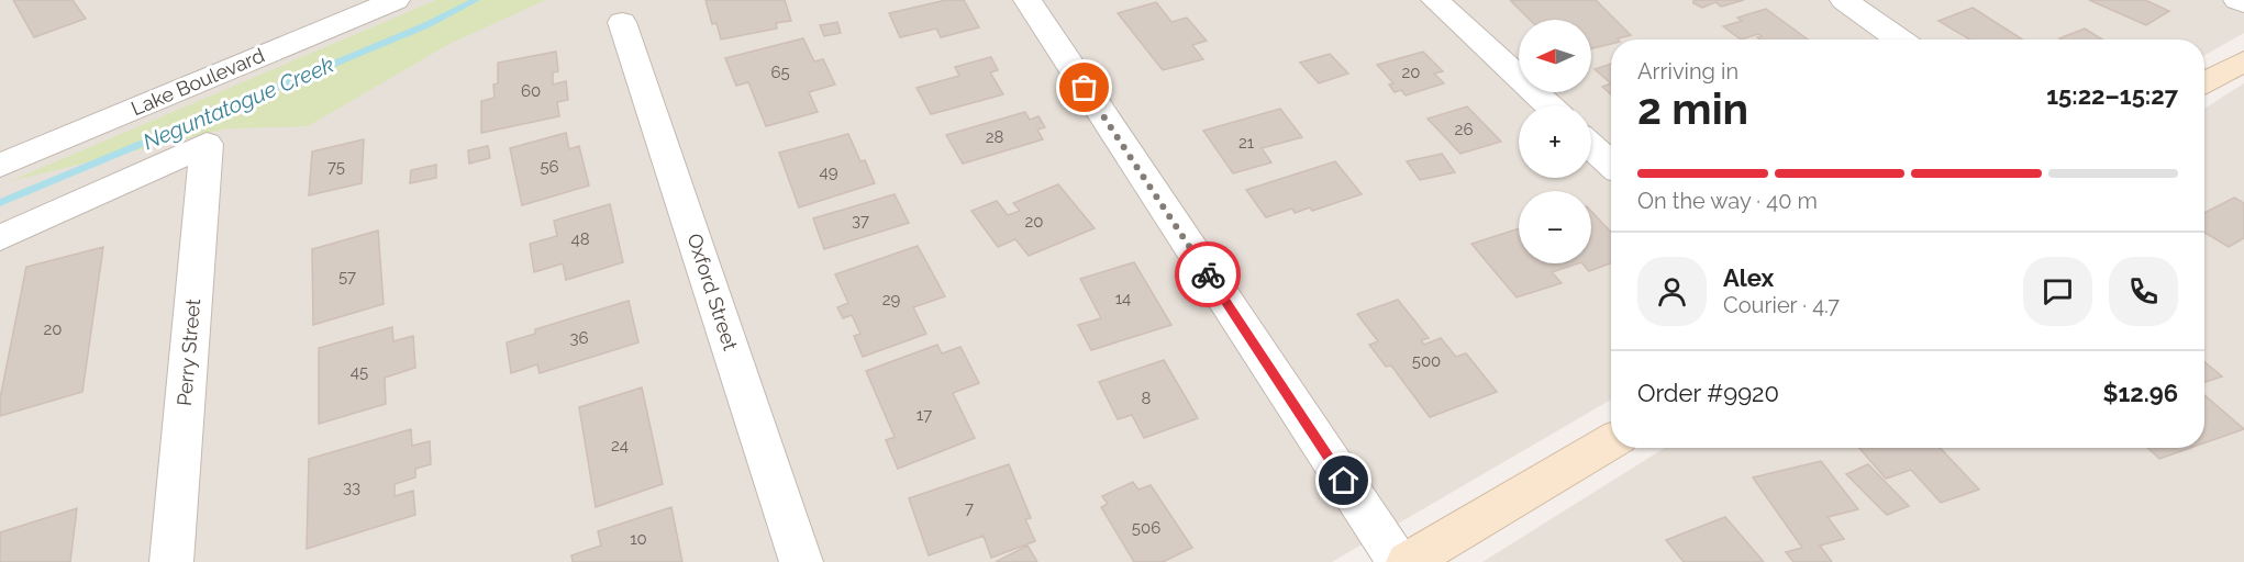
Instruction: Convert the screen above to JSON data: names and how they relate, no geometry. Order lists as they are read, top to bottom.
{
  "streets": {
    "street": ["Lake Boulevard", "Oxford Street", "Perry Street"]
  },
  "water": ["Neguntatogue Creek"],
  "house_numbers": [
    "65",
    "20",
    "60",
    "26",
    "28",
    "21",
    "75",
    "56",
    "49",
    "37",
    "20",
    "48",
    "57",
    "14",
    "29",
    "20",
    "36",
    "500",
    "45",
    "8",
    "17",
    "24",
    "33",
    "7",
    "506",
    "10"
  ],
  "north": "left",
  "page": {
    "map_buttons": ["+", "−"],
    "heading": ["2 min", "Arriving in", "15:22–15:27"],
    "panel": [
      "Alex",
      "Courier · 4.7",
      "Order #9920",
      "$12.96"
    ],
    "bar": "On the way · 40 m"
  }
}
